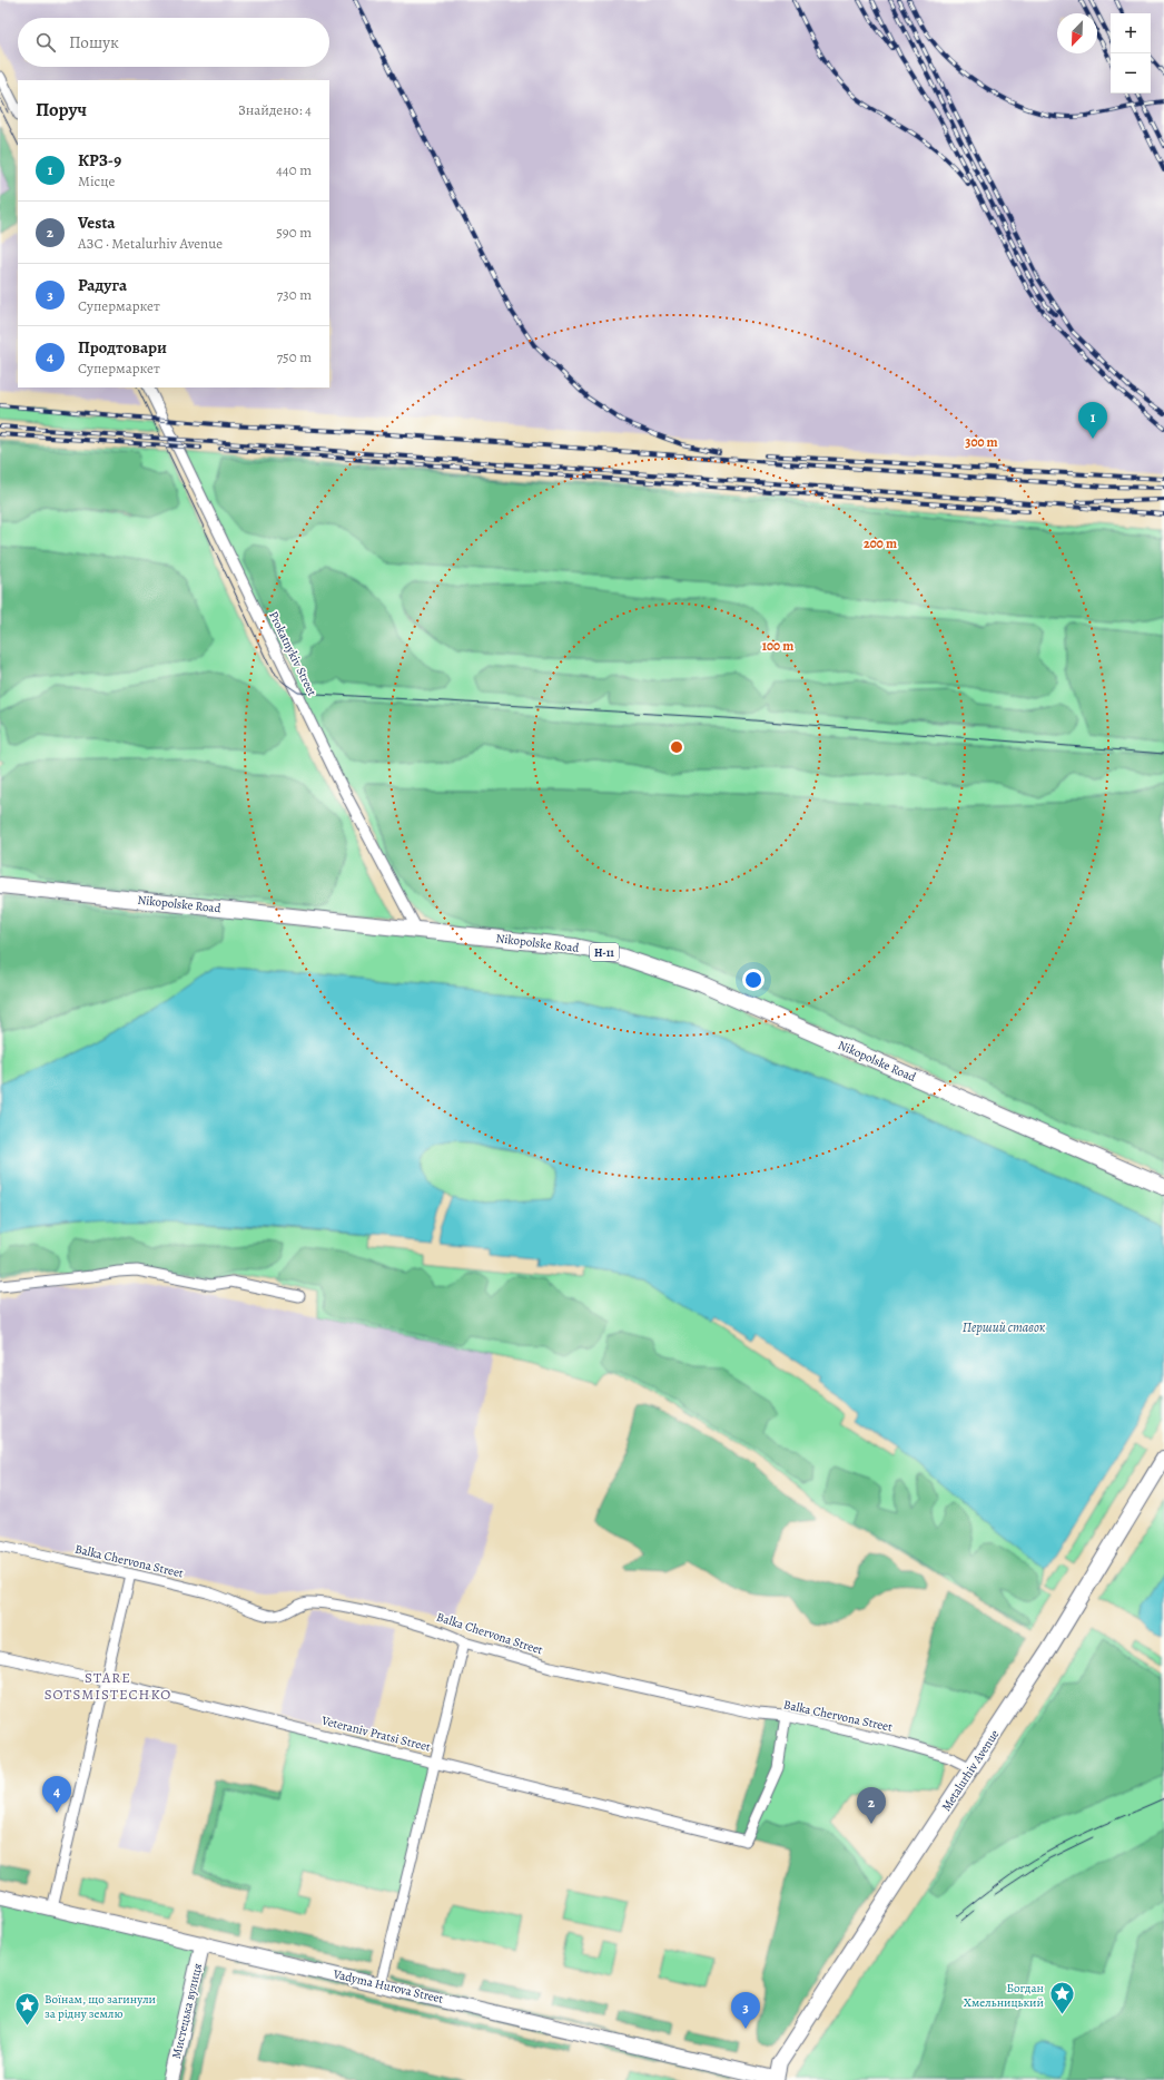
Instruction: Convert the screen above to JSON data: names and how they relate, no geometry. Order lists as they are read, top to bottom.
{
  "streets": {
    "main road": ["Nikopolske Road", "Н-11", "Metalurhiv Avenue"],
    "street": [
      "Prokatnykiv Street",
      "Balka Chervona Street",
      "Veteraniv Pratsi Street",
      "Vadyma Hurova Street",
      "Мистецька вулиця"
    ]
  },
  "crossings": [
    ["Prokatnykiv Street", "Nikopolske Road"],
    ["Balka Chervona Street", "Veteraniv Pratsi Street"],
    ["Balka Chervona Street", "Metalurhiv Avenue"],
    ["Metalurhiv Avenue", "Vadyma Hurova Street"],
    ["Vadyma Hurova Street", "Мистецька вулиця"]
  ],
  "districts": ["STARE SOTSMISTECHKO"],
  "water": ["Перший ставок"],
  "places": {
    "place": ["Богдан Хмельницький", "Воїнам, що загинули за рідну землю"]
  },
  "north": "bottom left",
  "page": {
    "map_buttons": ["+", "−"],
    "search": "Пошук",
    "heading": ["Поруч", "Знайдено: 4"],
    "list": [
      {
        "mark": "1",
        "name": "КРЗ-9",
        "note": "Місце",
        "value": "440 m"
      },
      {
        "mark": "2",
        "name": "Vesta",
        "note": "АЗС · Metalurhiv Avenue",
        "value": "590 m"
      },
      {
        "mark": "3",
        "name": "Радуга",
        "note": "Супермаркет",
        "value": "730 m"
      },
      {
        "mark": "4",
        "name": "Продтовари",
        "note": "Супермаркет",
        "value": "750 m"
      }
    ],
    "pins": [
      "1",
      "4",
      "2",
      "3"
    ]
  },
  "rings": ["300 m", "200 m", "100 m"]
}
